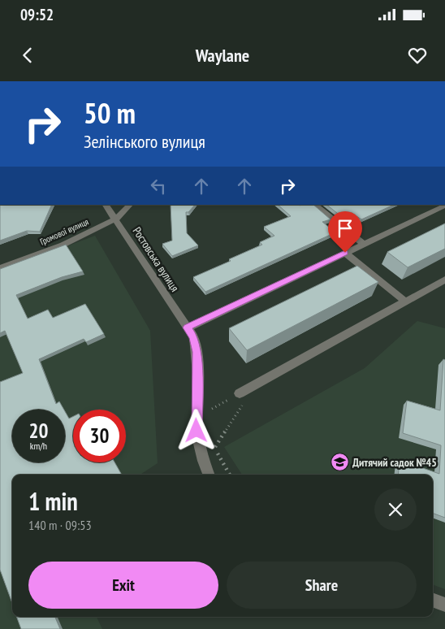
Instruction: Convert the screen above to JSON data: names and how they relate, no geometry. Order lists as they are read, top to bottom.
{
  "streets": {
    "street": ["Громової вулиця", "Ростовська вулиця"]
  },
  "crossings": [
    ["Громової вулиця", "Ростовська вулиця"]
  ],
  "places": {
    "school or university": ["Дитячий садок №45"]
  },
  "page": {
    "status": "09:52",
    "header": "Waylane",
    "turn": ["50 m", "Зелінського вулиця"],
    "speed": "20 km/h",
    "limit": "30",
    "heading": ["1 min", "140 m · 09:53"],
    "buttons": ["Exit", "Share"]
  }
}
